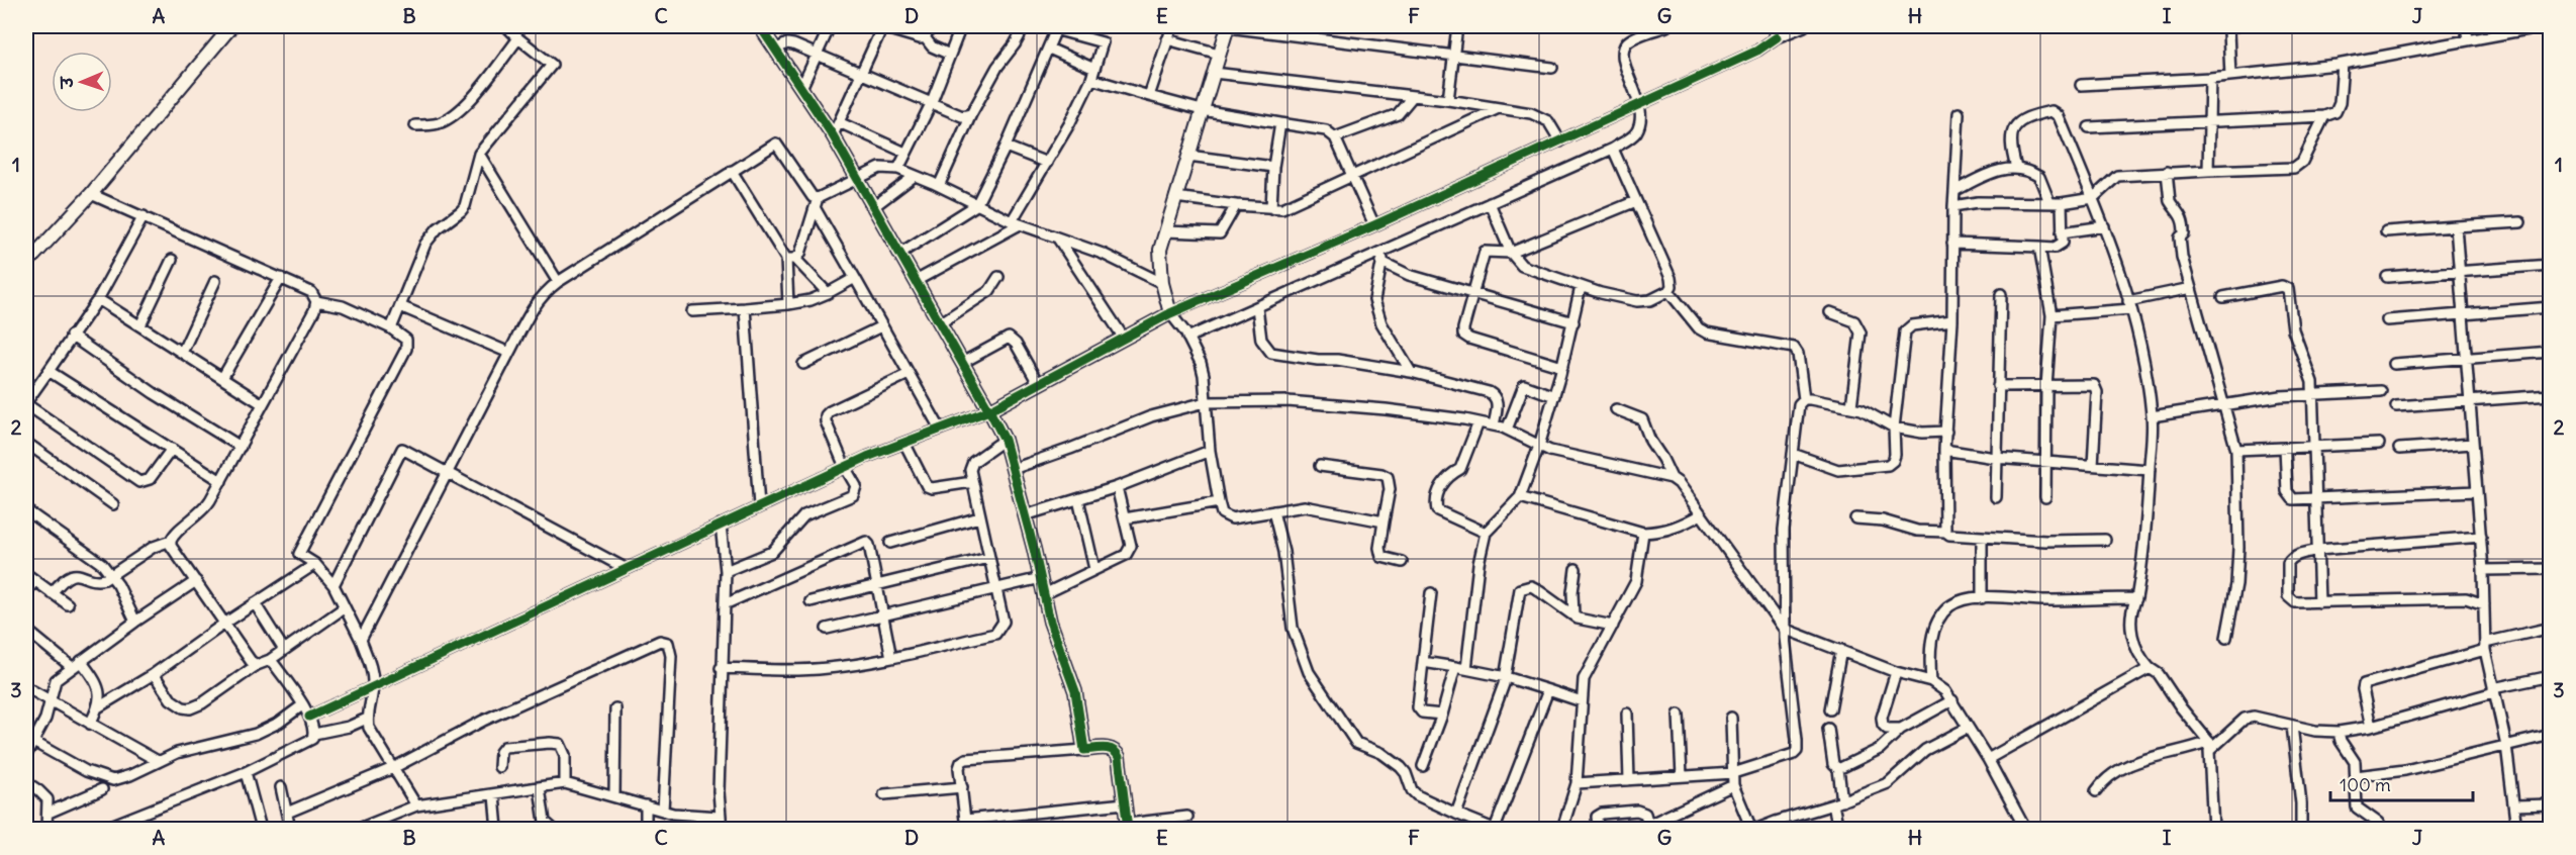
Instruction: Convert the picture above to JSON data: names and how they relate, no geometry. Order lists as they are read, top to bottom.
{
  "scale_bar": "100 m",
  "north": "left",
  "grid": {
    "columns": [
      "A",
      "B",
      "C",
      "D",
      "E",
      "F",
      "G",
      "H",
      "I",
      "J"
    ],
    "rows": ["1", "2", "3"]
  }
}
